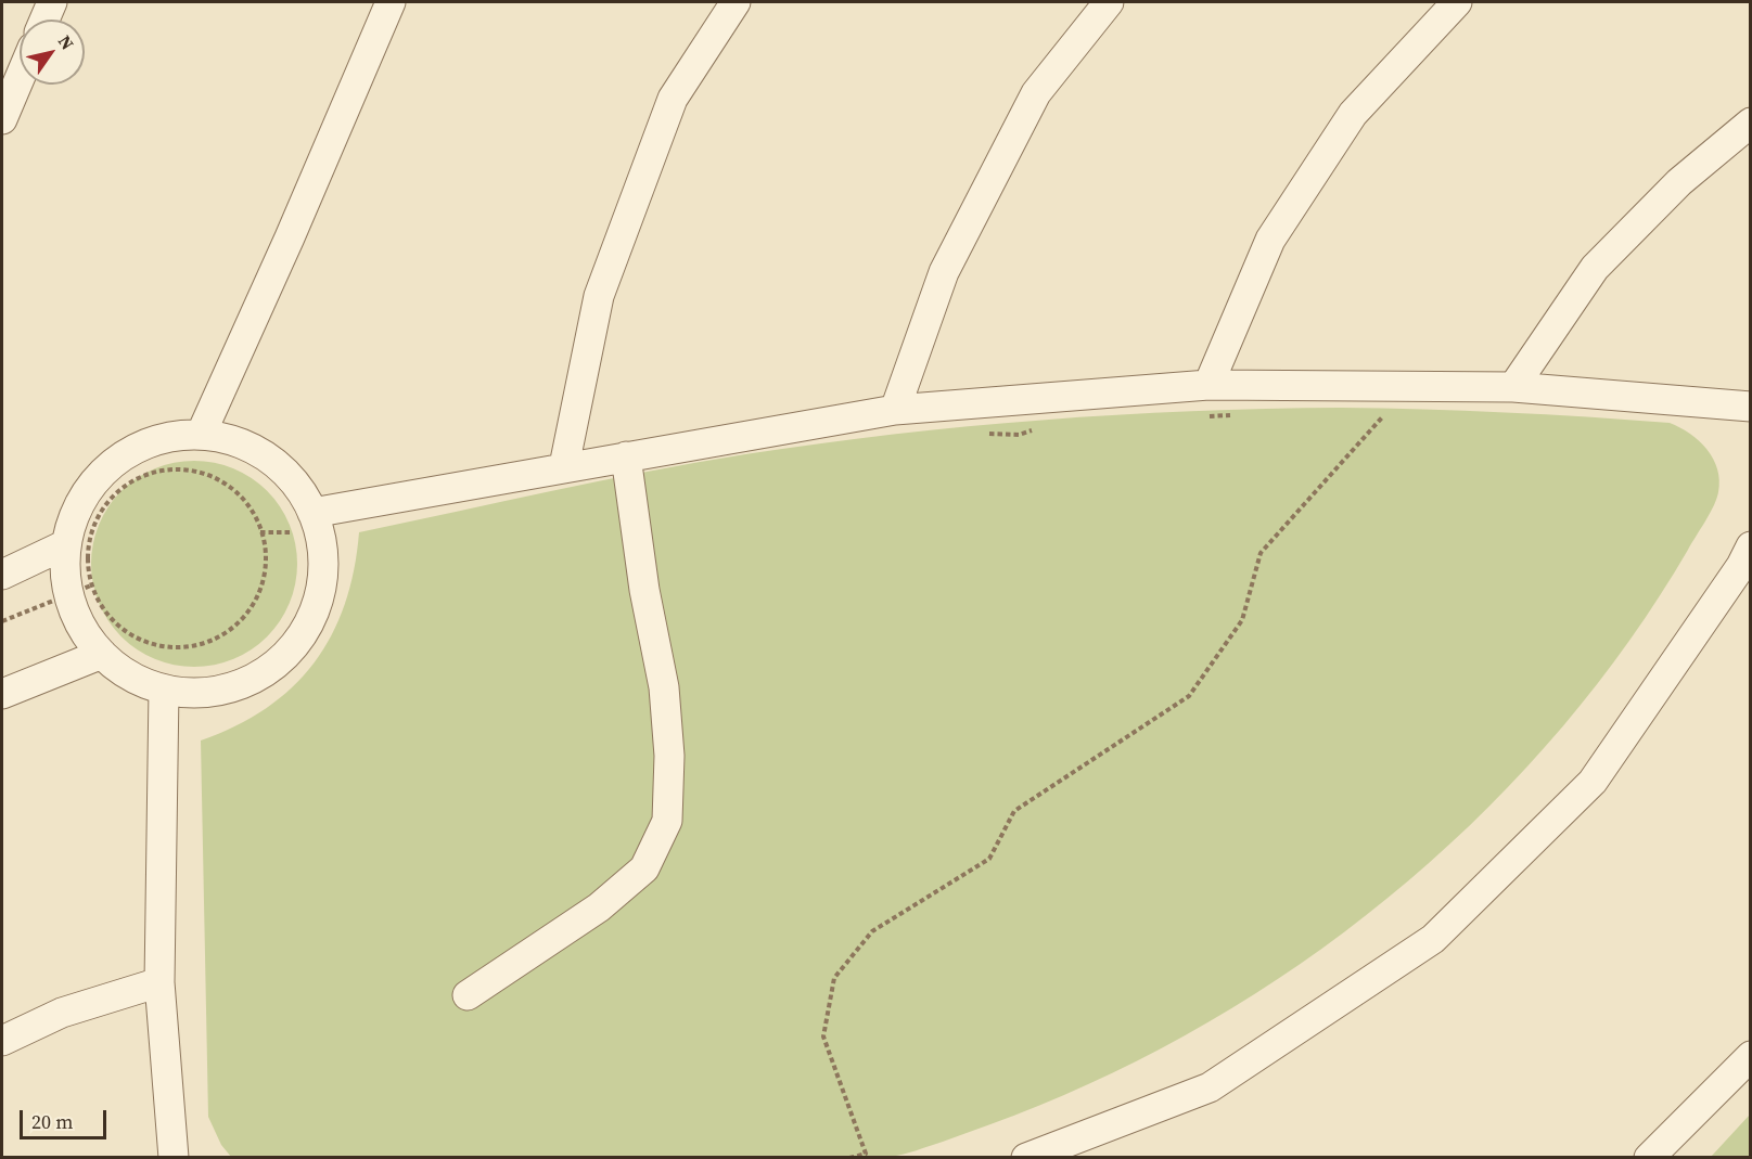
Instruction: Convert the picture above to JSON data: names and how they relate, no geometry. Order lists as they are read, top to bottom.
{
  "scale_bar": "20 m",
  "north": "top right"
}
